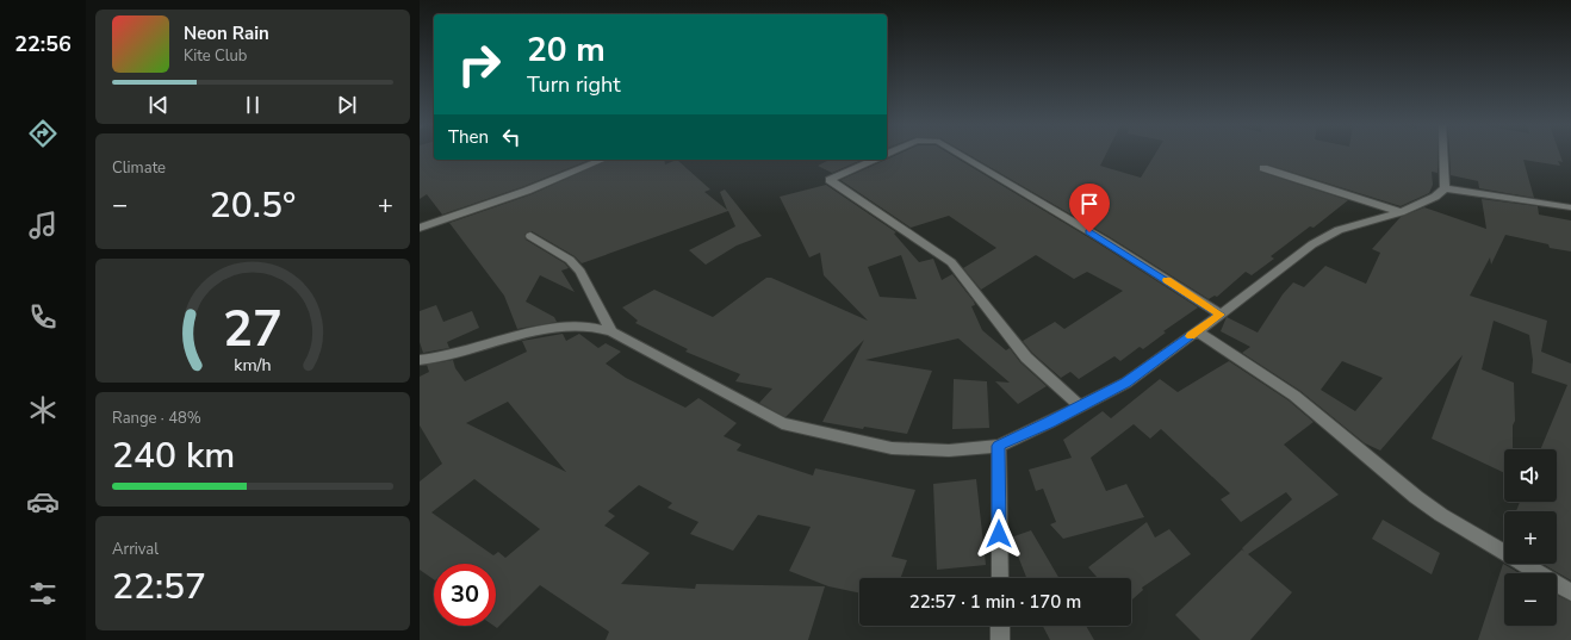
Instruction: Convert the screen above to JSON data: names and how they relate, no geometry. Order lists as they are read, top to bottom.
{
  "page": {
    "tabs": "22:56",
    "turn": ["20 m", "Turn right"],
    "song": ["Neon Rain", "Kite Club"],
    "then": "Then",
    "tile": [
      "Climate",
      ["Range · 48%", "240 km"],
      ["Arrival", "22:57"]
    ],
    "heat": ["−", "20.5°", "+"],
    "map_buttons": ["+", "−"],
    "limit": "30",
    "trip": "22:57 · 1 min · 170 m",
    "gauge": ["27", "km/h"]
  }
}
